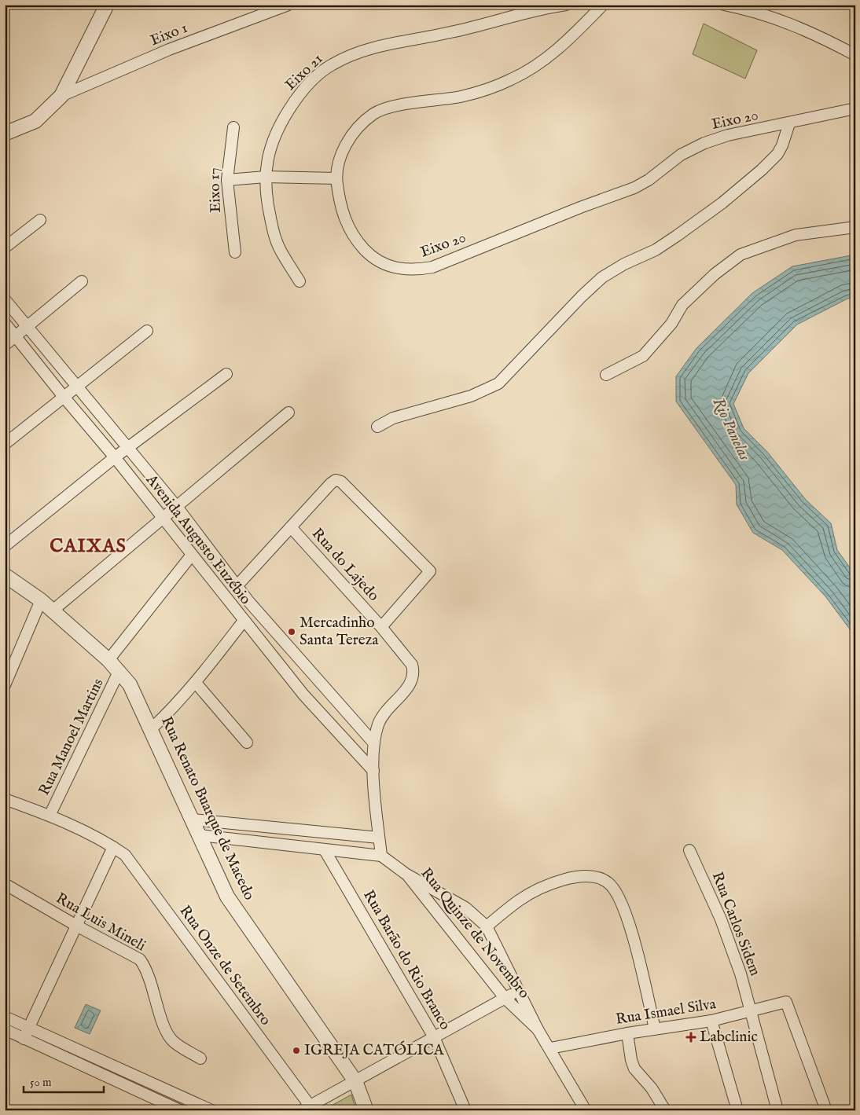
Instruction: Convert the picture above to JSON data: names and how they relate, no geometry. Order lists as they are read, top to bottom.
{
  "streets": {
    "street": [
      "Eixo 1",
      "Eixo 21",
      "Eixo 20",
      "Eixo 17",
      "Avenida Augusto Euzébio",
      "Rua do Lajedo",
      "Rua Manoel Martins",
      "Rua Renato Buarque de Macedo",
      "Rua Luis Mineli",
      "Rua Carlos Sidem",
      "Rua Quinze de Novembro",
      "Rua Barão do Rio Branco",
      "Rua Onze de Setembro",
      "Rua Ismael Silva"
    ]
  },
  "crossings": [
    ["Avenida Augusto Euzébio", "Rua do Lajedo"],
    ["Rua do Lajedo", "Rua Quinze de Novembro"],
    ["Rua Manoel Martins", "Rua Renato Buarque de Macedo"],
    ["Rua Manoel Martins", "Rua Onze de Setembro"],
    ["Rua Carlos Sidem", "Rua Ismael Silva"],
    ["Rua Quinze de Novembro", "Rua Ismael Silva"]
  ],
  "districts": ["CAIXAS"],
  "water": ["Rio Panelas"],
  "places": {
    "other": ["Mercadinho Santa Tereza", "IGREJA CATÓLICA"],
    "health": ["Labclinic"]
  },
  "scale_bar": "50 m"
}
